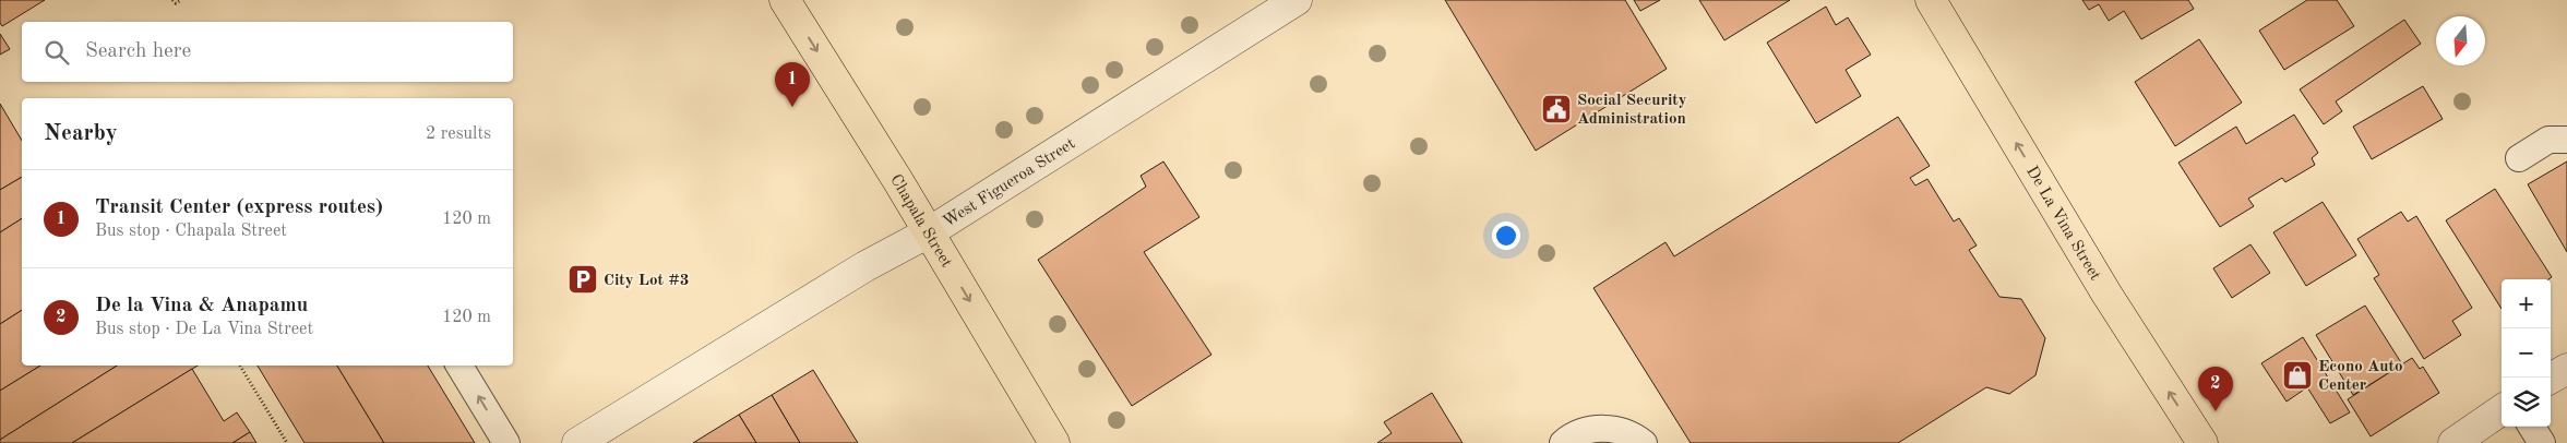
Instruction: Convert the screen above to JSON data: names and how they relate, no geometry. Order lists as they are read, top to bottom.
{
  "streets": {
    "main road": ["Chapala Street", "De La Vina Street"],
    "street": ["West Figueroa Street"]
  },
  "crossings": [
    ["West Figueroa Street", "Chapala Street"]
  ],
  "one_way": ["Chapala Street", "De La Vina Street"],
  "places": {
    "public building": ["Social Security Administration"],
    "parking": ["City Lot #3"],
    "shop": ["Econo Auto Center"]
  },
  "north": "bottom",
  "page": {
    "search": "Search here",
    "pins": ["1", "2"],
    "heading": ["Nearby", "2 results"],
    "list": [
      {
        "mark": "1",
        "name": "Transit Center (express routes)",
        "note": "Bus stop · Chapala Street",
        "value": "120 m"
      },
      {
        "mark": "2",
        "name": "De la Vina & Anapamu",
        "note": "Bus stop · De La Vina Street",
        "value": "120 m"
      }
    ],
    "map_buttons": ["+", "−"]
  }
}
